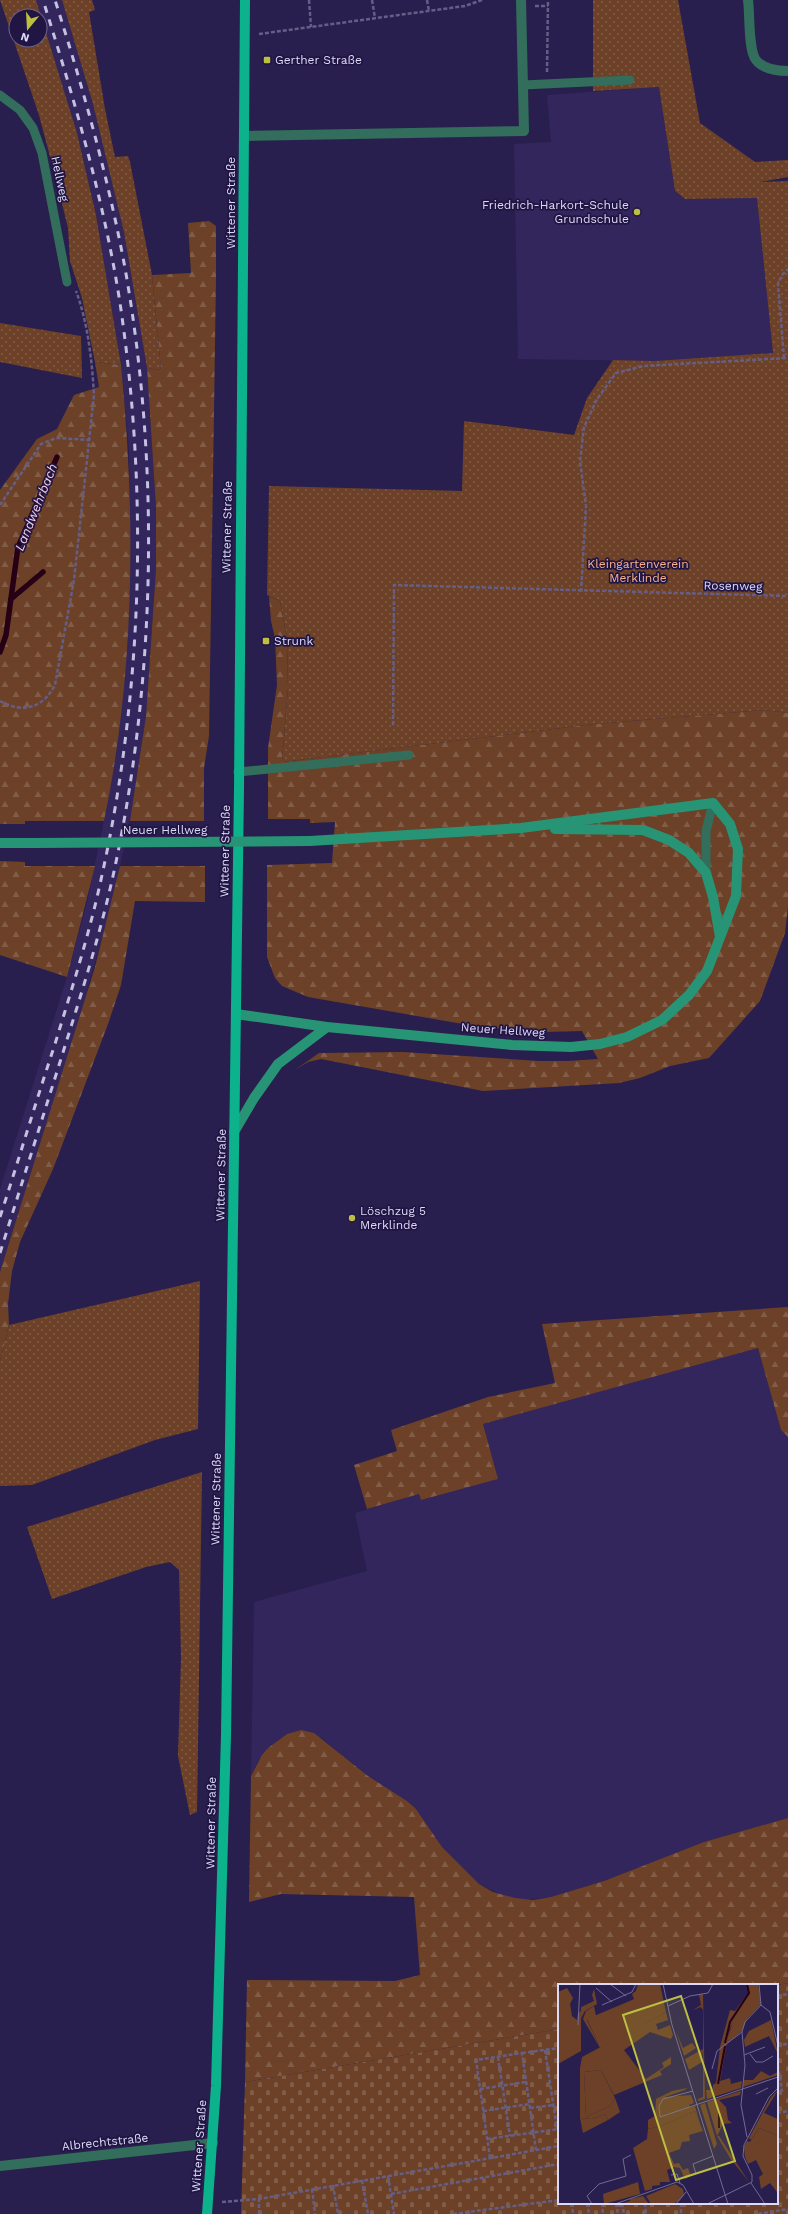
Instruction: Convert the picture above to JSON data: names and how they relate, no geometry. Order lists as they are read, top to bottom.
{
  "streets": {
    "main road": ["Wittener Straße", "Neuer Hellweg"],
    "street": ["Albrechtstraße"],
    "lane": ["Hellweg"],
    "path": ["Rosenweg"]
  },
  "crossings": [
    ["Wittener Straße", "Neuer Hellweg"],
    ["Wittener Straße", "Albrechtstraße"]
  ],
  "water": ["Landwehrbach"],
  "parks": ["Kleingartenverein Merklinde"],
  "places": {
    "transit": ["Gerther Straße", "Strunk"],
    "other": ["Friedrich-Harkort-Schule Grundschule", "Löschzug 5 Merklinde"]
  },
  "north": "bottom"
}
